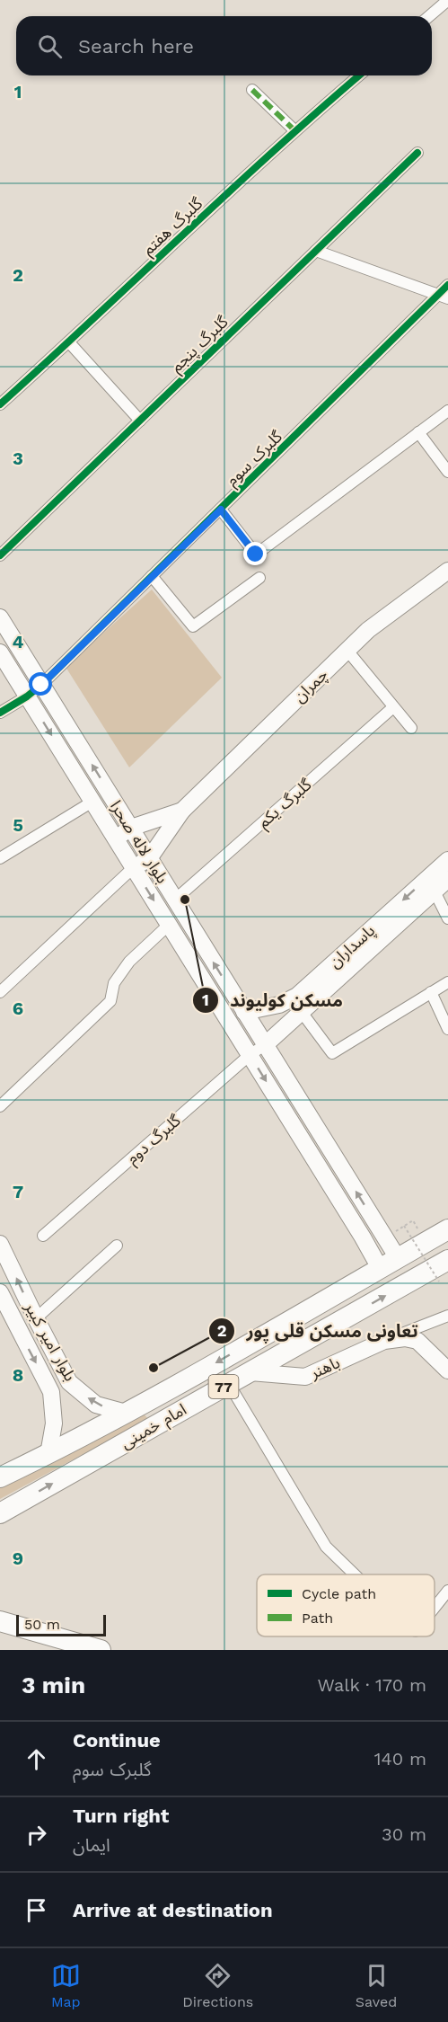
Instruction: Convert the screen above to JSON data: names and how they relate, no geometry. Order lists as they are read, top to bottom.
{
  "streets": {
    "highway": ["77", "امام خمینی"],
    "main road": [
      "چمران",
      "بلوار لاله صحرا",
      "پاسداران",
      "بلوار امیر کبیر",
      "باهنر"
    ],
    "street": [
      "گلبرگ هفتم",
      "گلبرگ پنجم",
      "گلبرک سوم",
      "گلبرگ یکم",
      "گلبرگ دوم"
    ]
  },
  "crossings": [
    ["گلبرک سوم", "بلوار لاله صحرا"],
    ["چمران", "بلوار لاله صحرا"],
    ["گلبرگ یکم", "بلوار لاله صحرا"],
    ["بلوار لاله صحرا", "پاسداران"],
    ["بلوار لاله صحرا", "گلبرگ دوم"],
    ["بلوار لاله صحرا", "امام خمینی"],
    ["پاسداران", "گلبرگ دوم"],
    ["بلوار امیر کبیر", "امام خمینی"],
    ["باهنر", "امام خمینی"]
  ],
  "places": ["مسکن کولیوند", "تعاونی مسکن قلی پور"],
  "legend": ["Cycle path", "Path"],
  "scale_bar": "50 m",
  "page": {
    "search": "Search here",
    "scale": "50 m",
    "heading": ["3 min", "Walk · 170 m"],
    "list": [
      ["Continue", "گلبرک سوم", "140 m"],
      ["Turn right", "ایمان", "30 m"],
      "Arrive at destination"
    ],
    "nav": ["Map", "Directions", "Saved"]
  },
  "grid": {
    "rows": [
      "1",
      "2",
      "3",
      "4",
      "5",
      "6",
      "7",
      "8",
      "9"
    ]
  }
}
